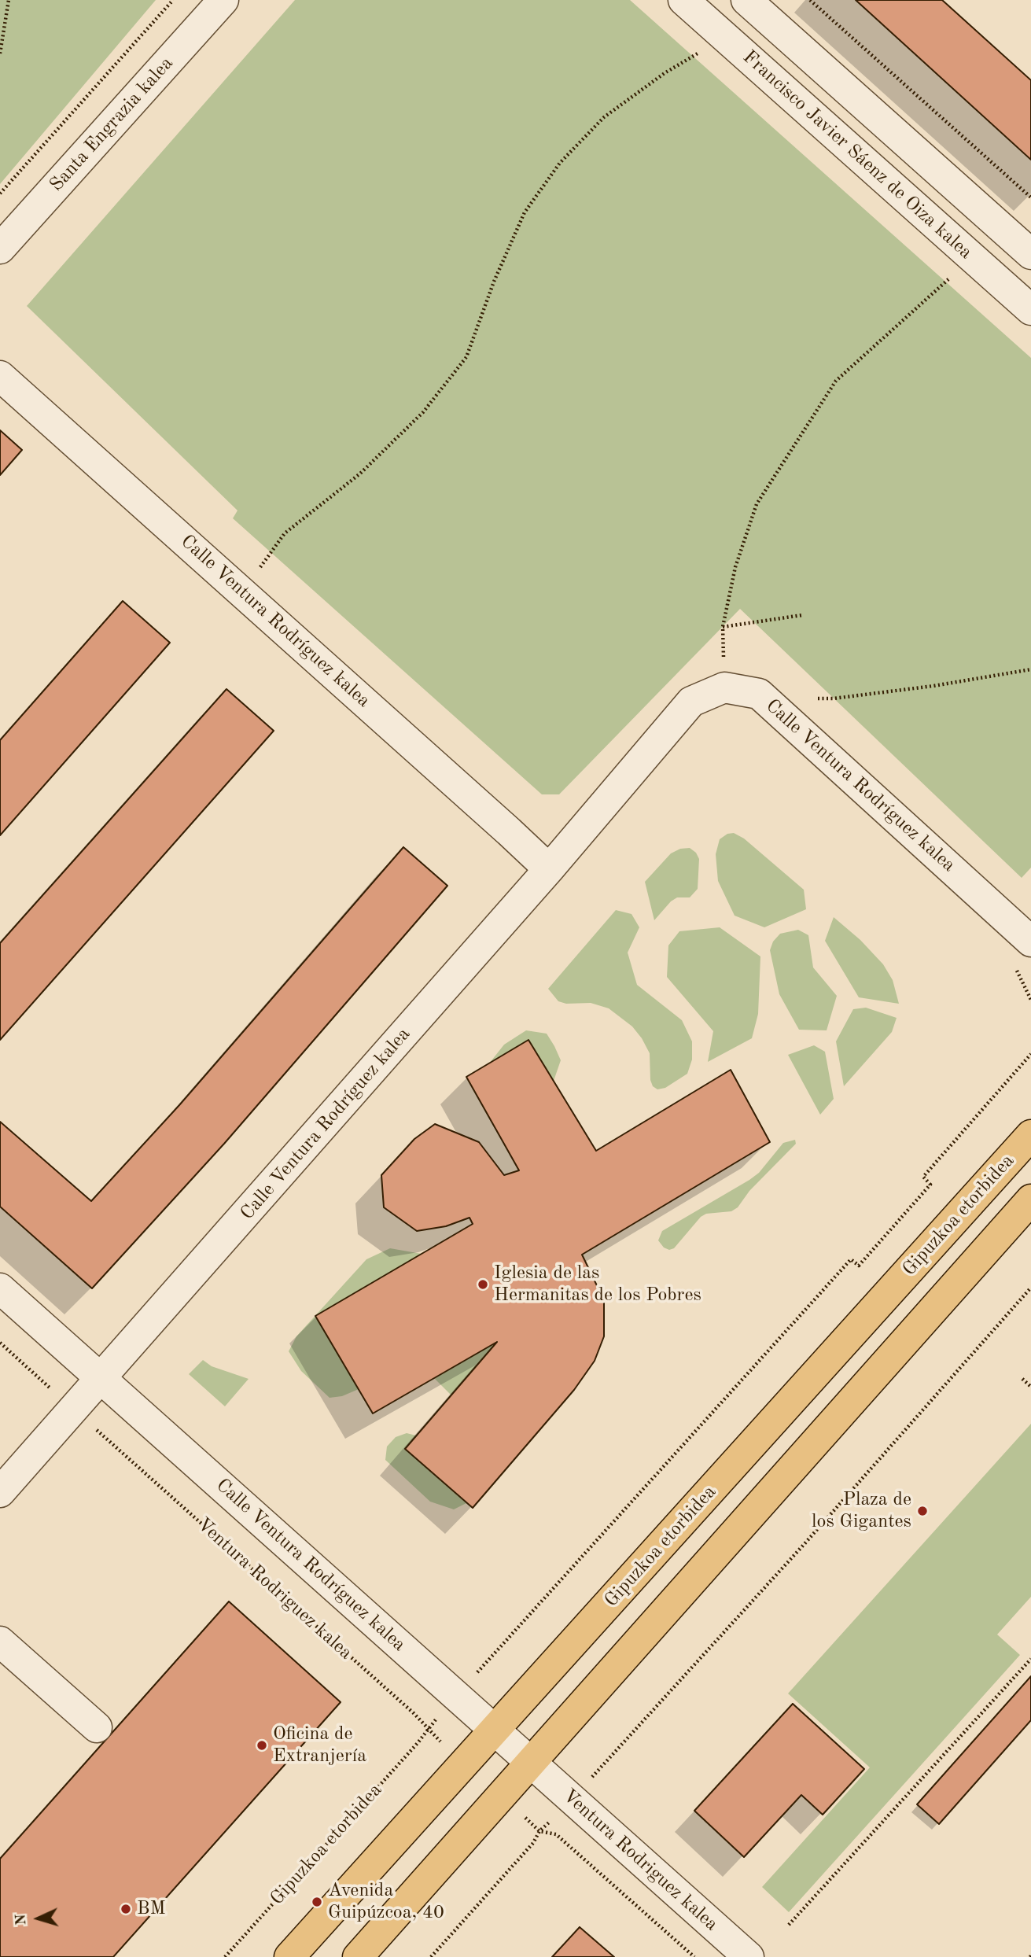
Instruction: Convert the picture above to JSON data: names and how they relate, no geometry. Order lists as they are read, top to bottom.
{
  "streets": {
    "main road": ["Gipuzkoa etorbidea"],
    "street": [
      "Santa Engrazia kalea",
      "Francisco Javier Sáenz de Oiza kalea",
      "Calle Ventura Rodríguez kalea",
      "Ventura Rodriguez kalea"
    ]
  },
  "crossings": [
    ["Calle Ventura Rodríguez kalea", "Gipuzkoa etorbidea"],
    ["Calle Ventura Rodríguez kalea", "Ventura Rodriguez kalea"],
    ["Gipuzkoa etorbidea", "Ventura Rodriguez kalea"]
  ],
  "places": [
    "Iglesia de las Hermanitas de los Pobres",
    "Plaza de los Gigantes",
    "Oficina de Extranjería",
    "Avenida Guipúzcoa, 40",
    "BM"
  ],
  "north": "left"
}
